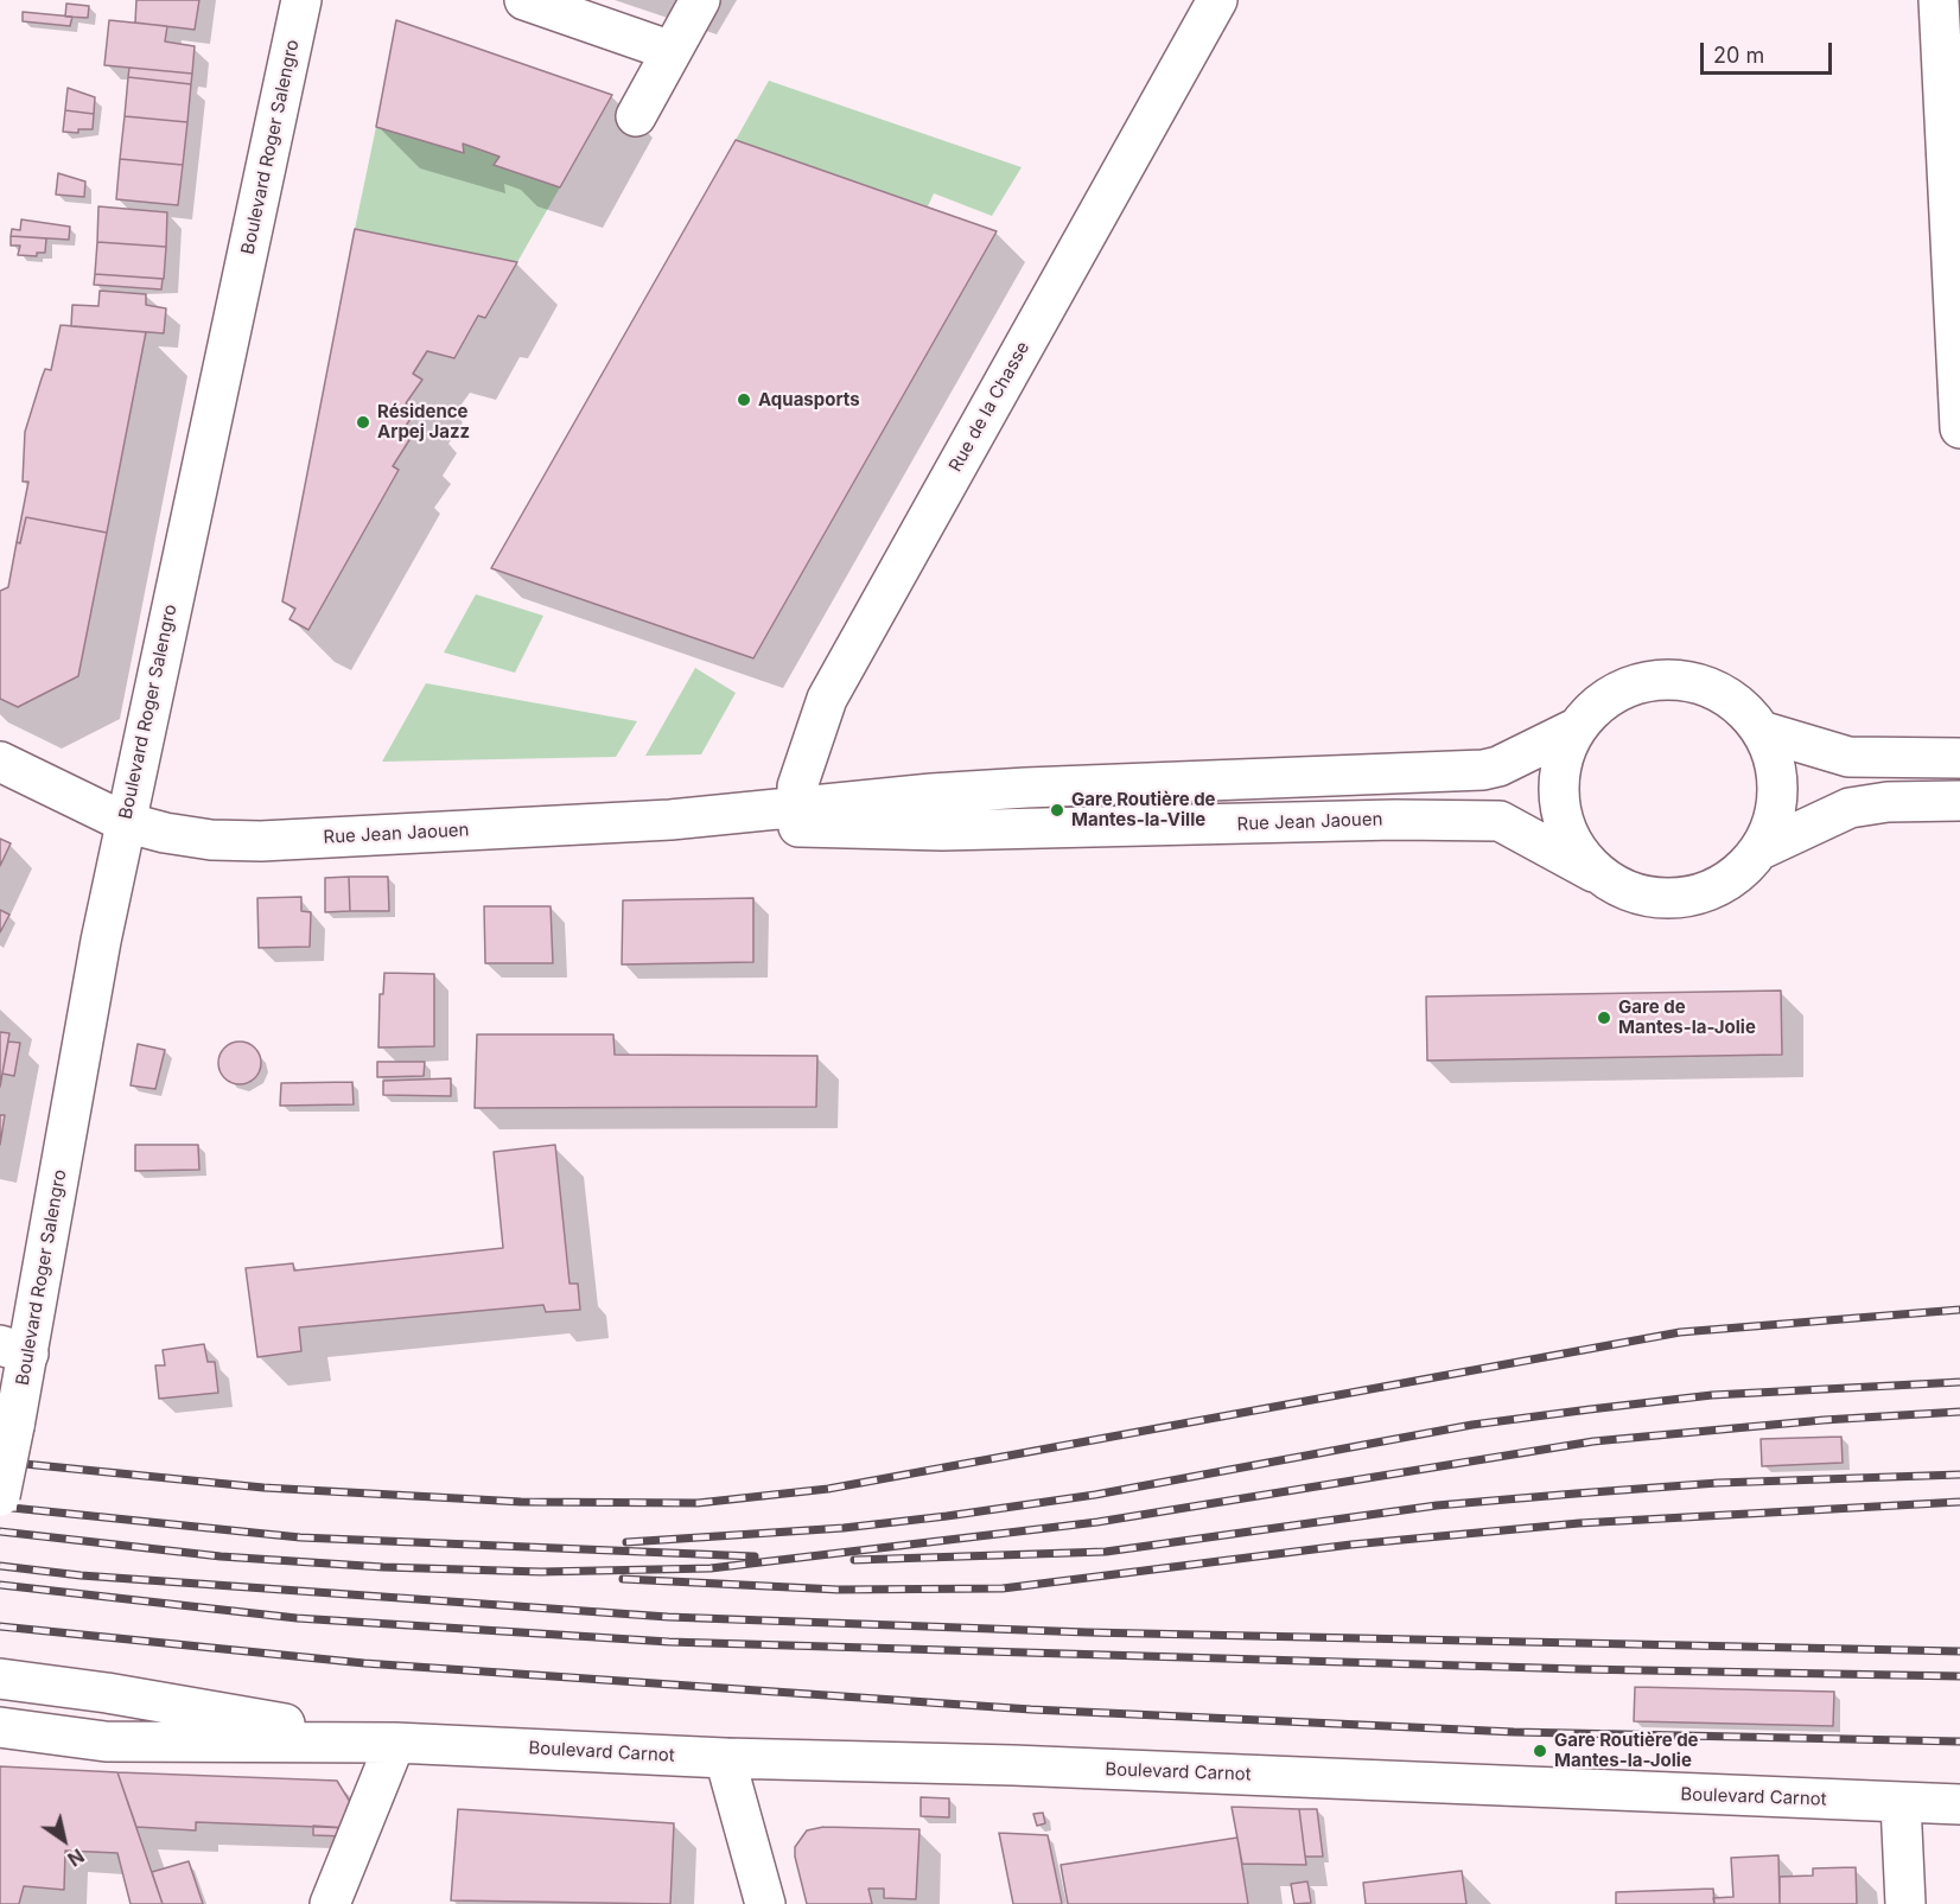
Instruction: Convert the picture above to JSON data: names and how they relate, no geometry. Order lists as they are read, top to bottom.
{
  "streets": {
    "street": [
      "Boulevard Roger Salengro",
      "Rue de la Chasse",
      "Rue Jean Jaouen",
      "Boulevard Carnot"
    ]
  },
  "crossings": [
    ["Boulevard Roger Salengro", "Rue Jean Jaouen"],
    ["Rue de la Chasse", "Rue Jean Jaouen"]
  ],
  "places": [
    "Aquasports",
    "Résidence Arpej Jazz",
    "Gare Routière de Mantes-la-Ville",
    "Gare de Mantes-la-Jolie",
    "Gare Routière de Mantes-la-Jolie"
  ],
  "scale_bar": "20 m",
  "north": "bottom right"
}
